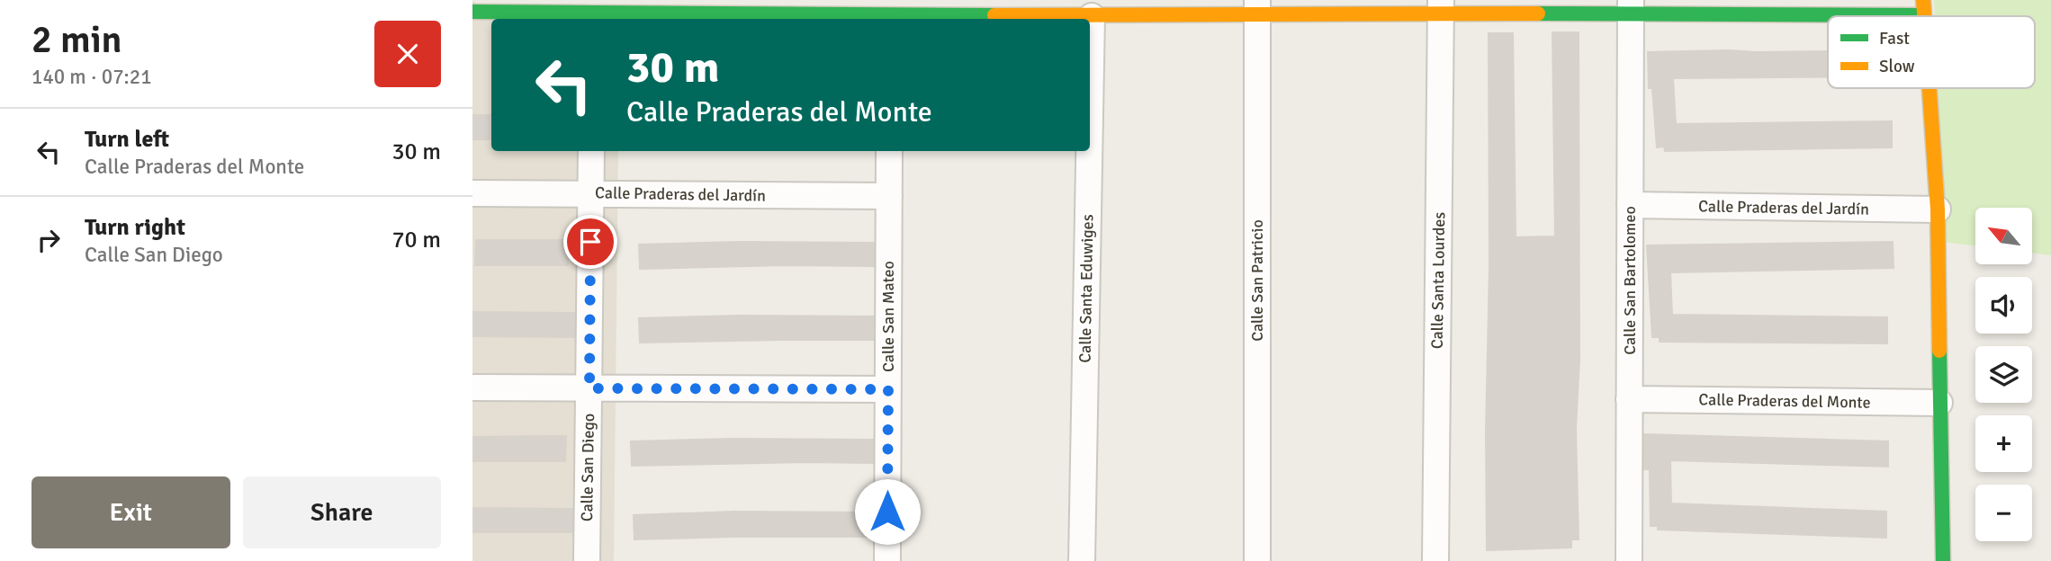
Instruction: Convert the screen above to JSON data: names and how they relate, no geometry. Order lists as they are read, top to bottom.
{
  "streets": {
    "street": [
      "Calle Praderas del Jardín",
      "Calle San Patricio",
      "Calle Santa Lourdes",
      "Calle San Bartolomeo",
      "Calle Santa Eduwiges",
      "Calle San Mateo",
      "Calle Praderas del Monte",
      "Calle San Diego"
    ]
  },
  "crossings": [
    ["Calle Praderas del Jardín", "Calle San Bartolomeo"],
    ["Calle Praderas del Jardín", "Calle San Mateo"],
    ["Calle Praderas del Jardín", "Calle San Diego"],
    ["Calle San Bartolomeo", "Calle Praderas del Monte"]
  ],
  "legend": ["Fast", "Slow"],
  "north": "top left",
  "page": {
    "heading": ["2 min", "140 m · 07:21"],
    "turn": ["30 m", "Calle Praderas del Monte"],
    "list": [
      {
        "name": "Turn left",
        "note": "Calle Praderas del Monte",
        "value": "30 m"
      },
      {
        "name": "Turn right",
        "note": "Calle San Diego",
        "value": "70 m"
      }
    ],
    "map_buttons": ["+", "−"],
    "buttons": ["Exit", "Share"]
  }
}
